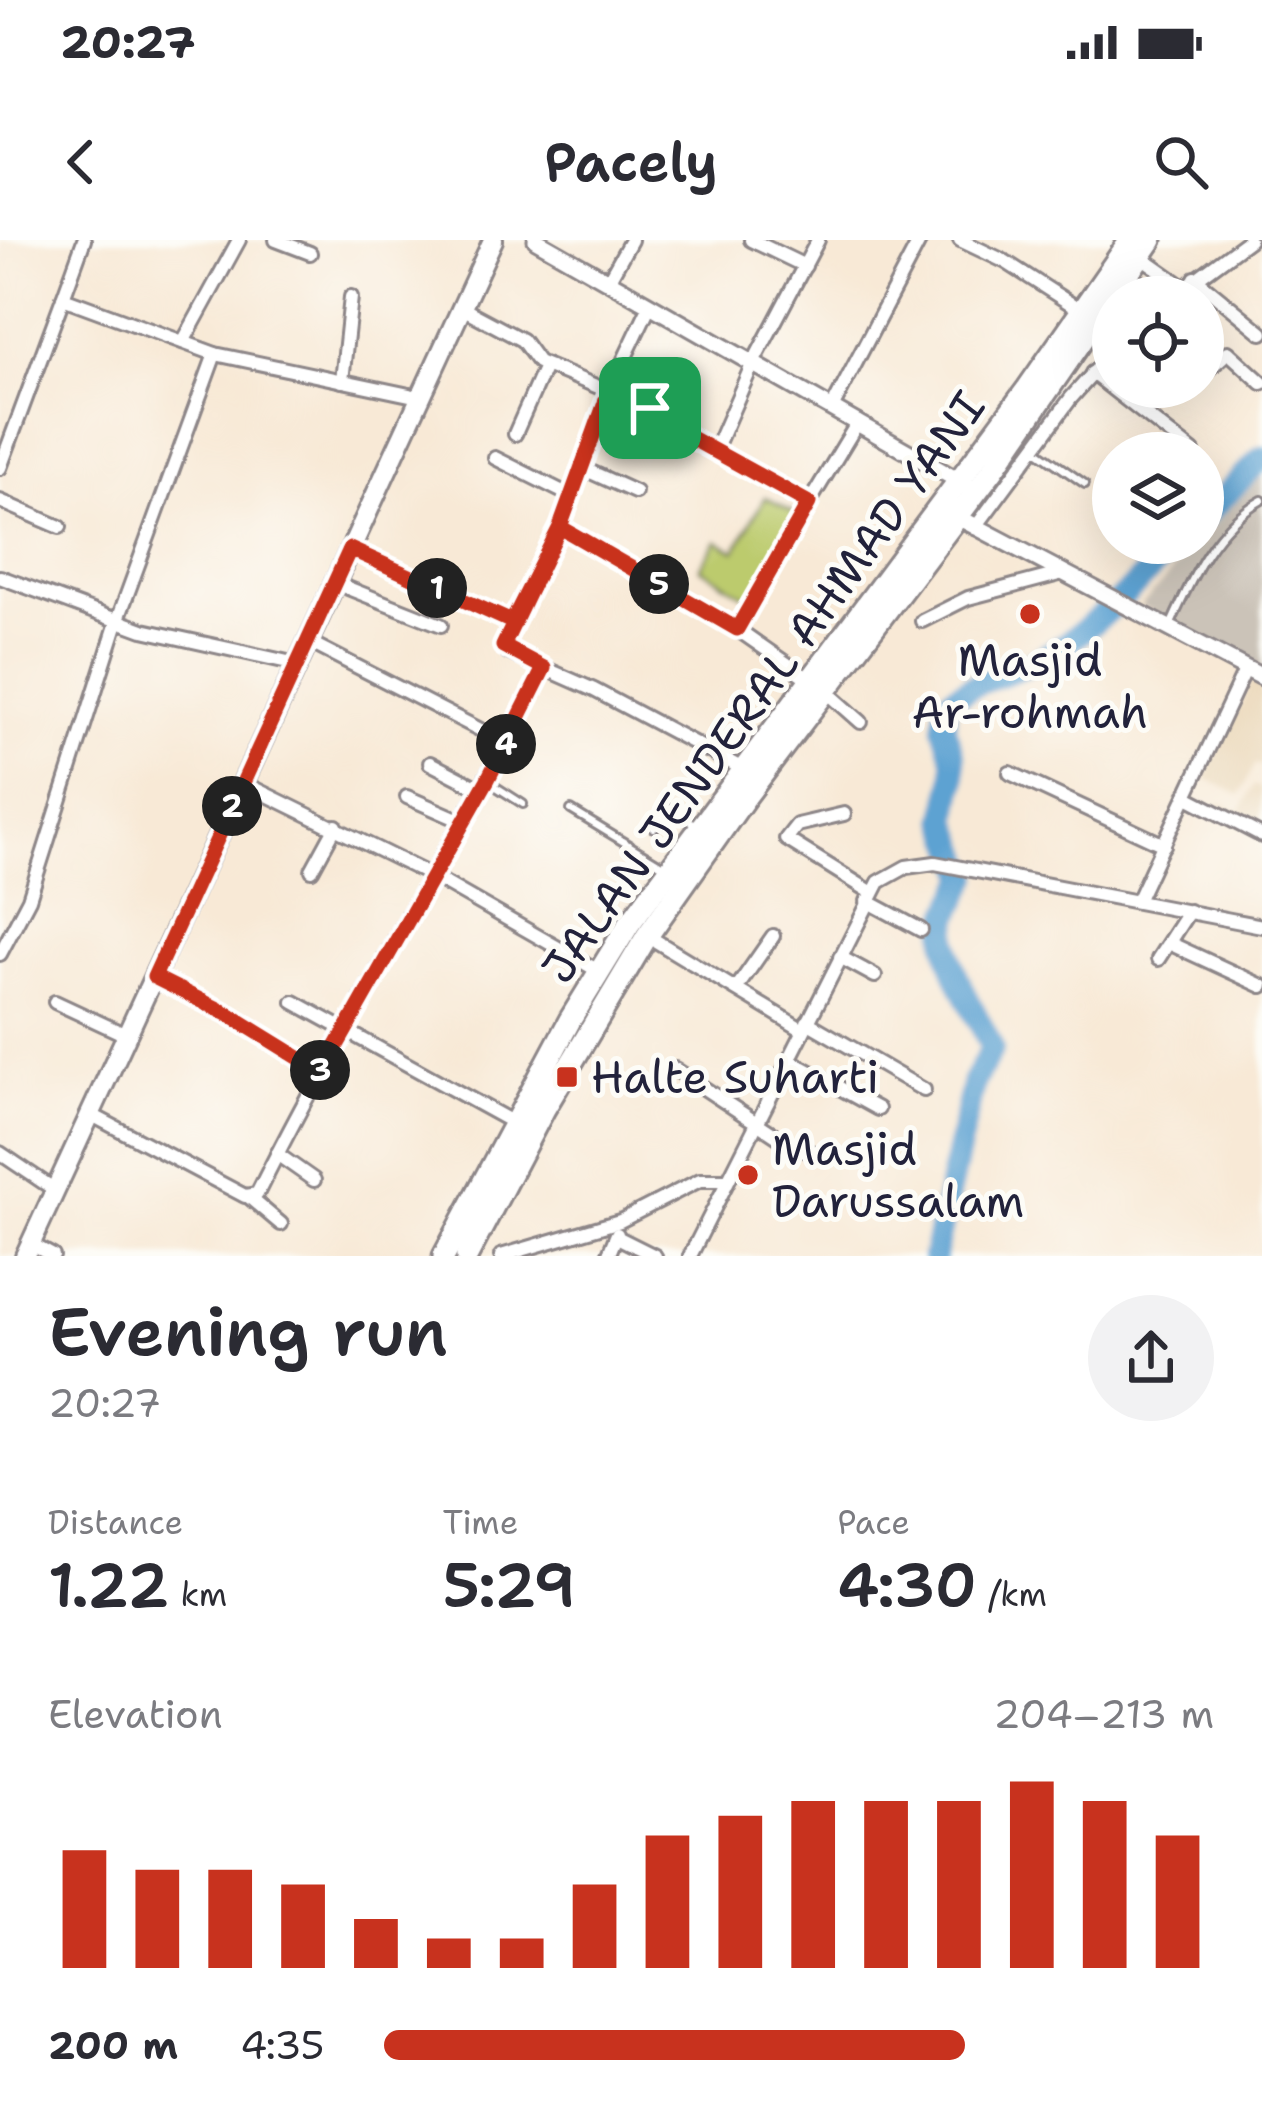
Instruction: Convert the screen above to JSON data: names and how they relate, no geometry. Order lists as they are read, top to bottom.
{
  "streets": {
    "highway": ["JALAN JENDERAL AHMAD YANI"]
  },
  "places": {
    "other": ["Masjid Ar-rohmah", "Masjid Darussalam"],
    "transit": ["Halte Suharti"]
  },
  "page": {
    "status": "20:27",
    "header": "Pacely",
    "pins": [
      "5",
      "1",
      "4",
      "2",
      "3"
    ],
    "heading": ["Evening run", "20:27"],
    "stats": [
      ["Distance", "1.22 km"],
      ["Time", "5:29"],
      ["Pace", "4:30 /km"]
    ],
    "chart": ["Elevation", "204–213 m"],
    "list": [
      {
        "name": "200 m",
        "note": "4:35"
      }
    ]
  }
}
